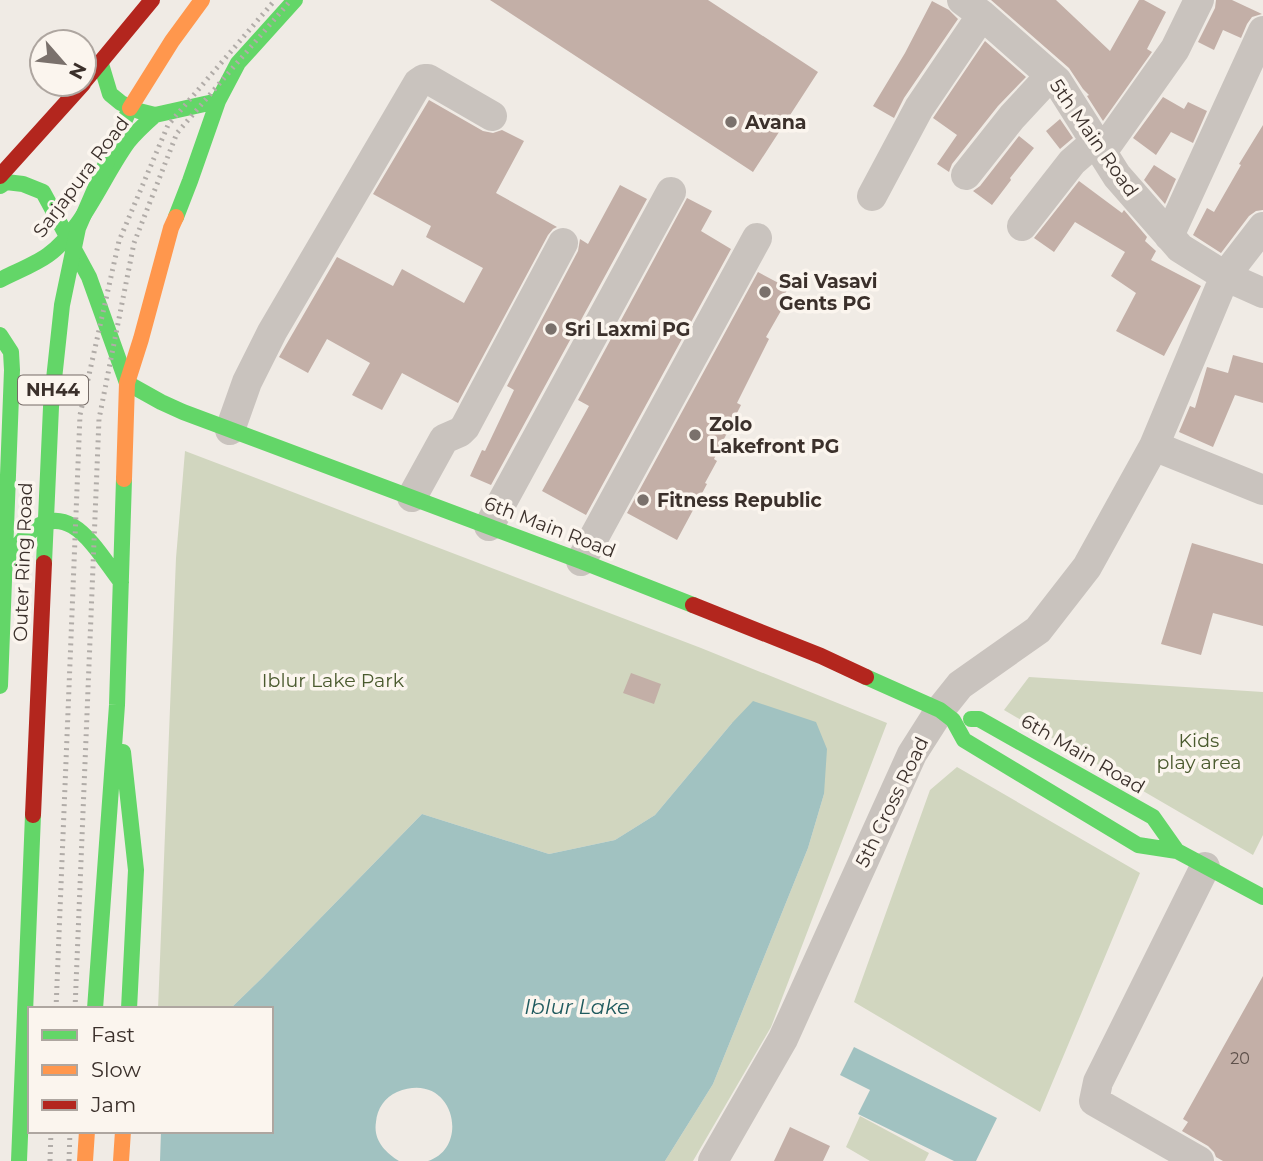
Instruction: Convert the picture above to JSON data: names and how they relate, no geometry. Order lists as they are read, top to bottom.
{
  "streets": {
    "main road": [
      "Sarjapura Road",
      "NH44",
      "6th Main Road",
      "Outer Ring Road"
    ],
    "street": ["5th Main Road", "5th Cross Road"]
  },
  "crossings": [
    ["5th Main Road", "5th Cross Road"],
    ["6th Main Road", "5th Cross Road"]
  ],
  "water": ["Iblur Lake"],
  "parks": ["Iblur Lake Park", "Kids play area"],
  "places": [
    "Avana",
    "Sai Vasavi Gents PG",
    "Sri Laxmi PG",
    "Zolo Lakefront PG",
    "Fitness Republic"
  ],
  "house_numbers": ["20"],
  "legend": ["Fast", "Slow", "Jam"],
  "north": "bottom right"
}
